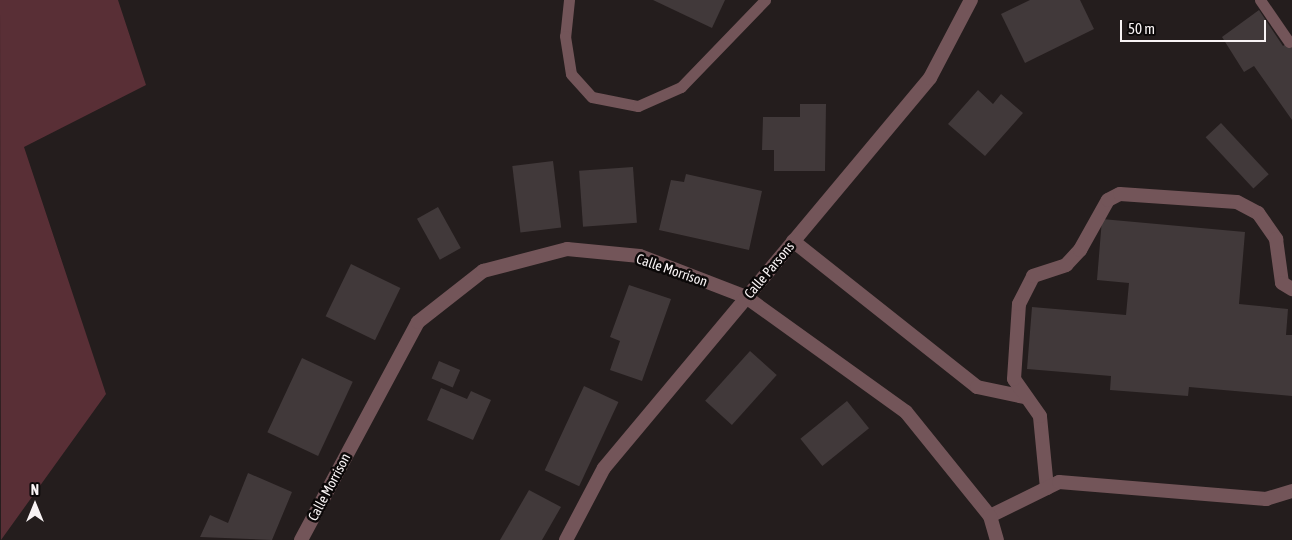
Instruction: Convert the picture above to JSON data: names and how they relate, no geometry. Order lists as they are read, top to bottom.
{
  "streets": {
    "street": ["Calle Morrison", "Calle Parsons"]
  },
  "crossings": [
    ["Calle Morrison", "Calle Parsons"]
  ],
  "scale_bar": "50 m",
  "north": "top"
}
